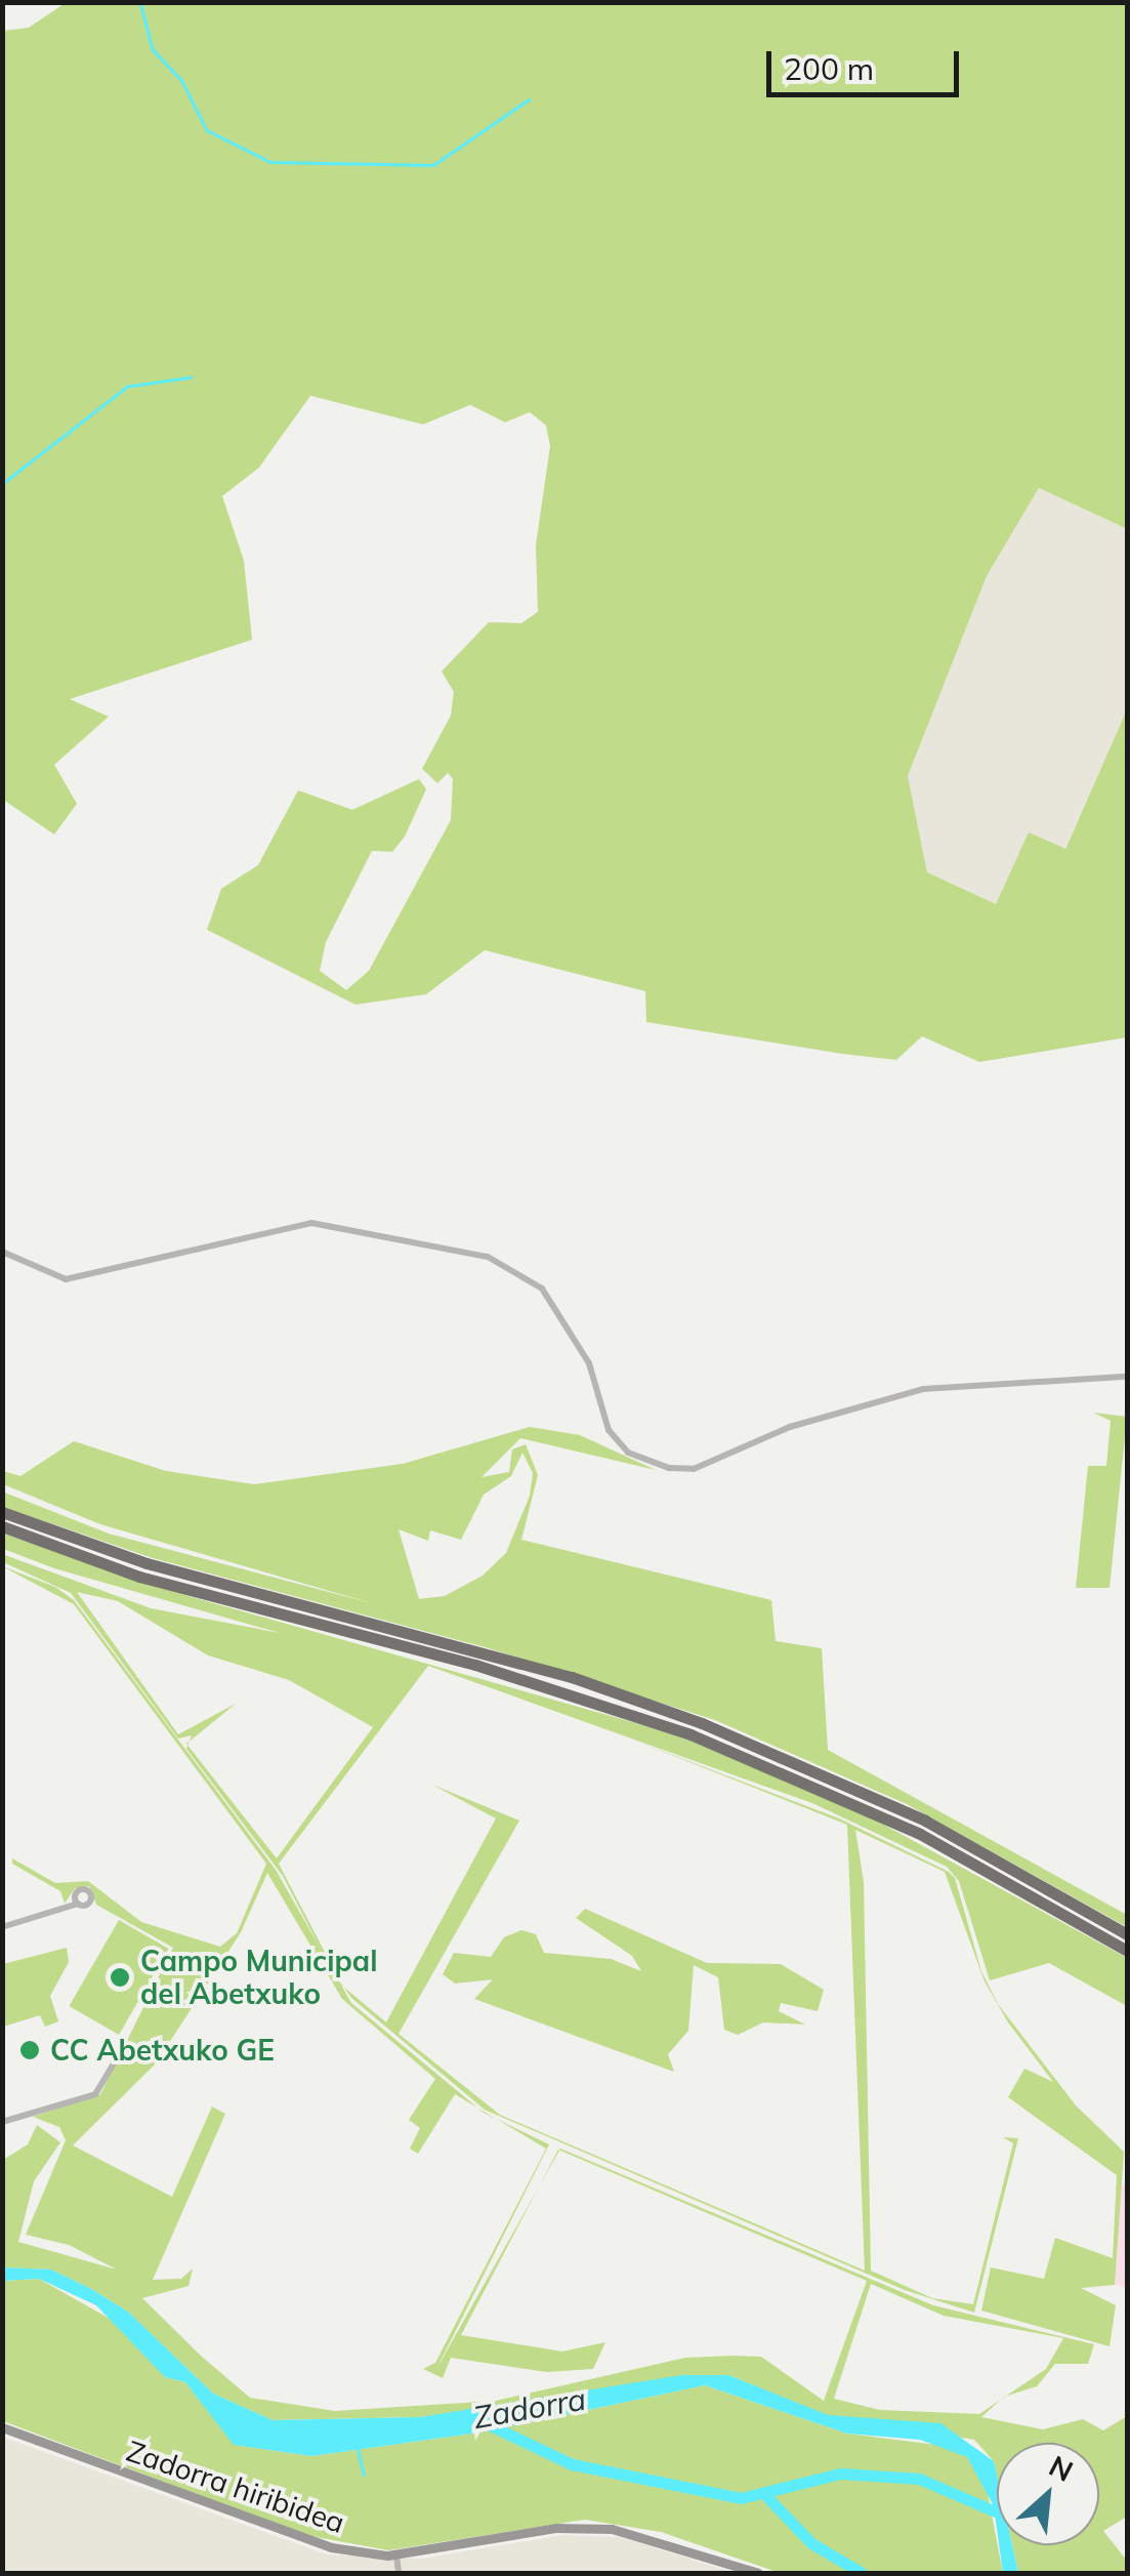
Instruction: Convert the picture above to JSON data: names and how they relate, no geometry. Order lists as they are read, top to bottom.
{
  "streets": {
    "main road": ["Zadorra hiribidea"]
  },
  "water": ["Zadorra"],
  "places": ["Campo Municipal del Abetxuko", "CC Abetxuko GE"],
  "scale_bar": "200 m",
  "north": "top right"
}
